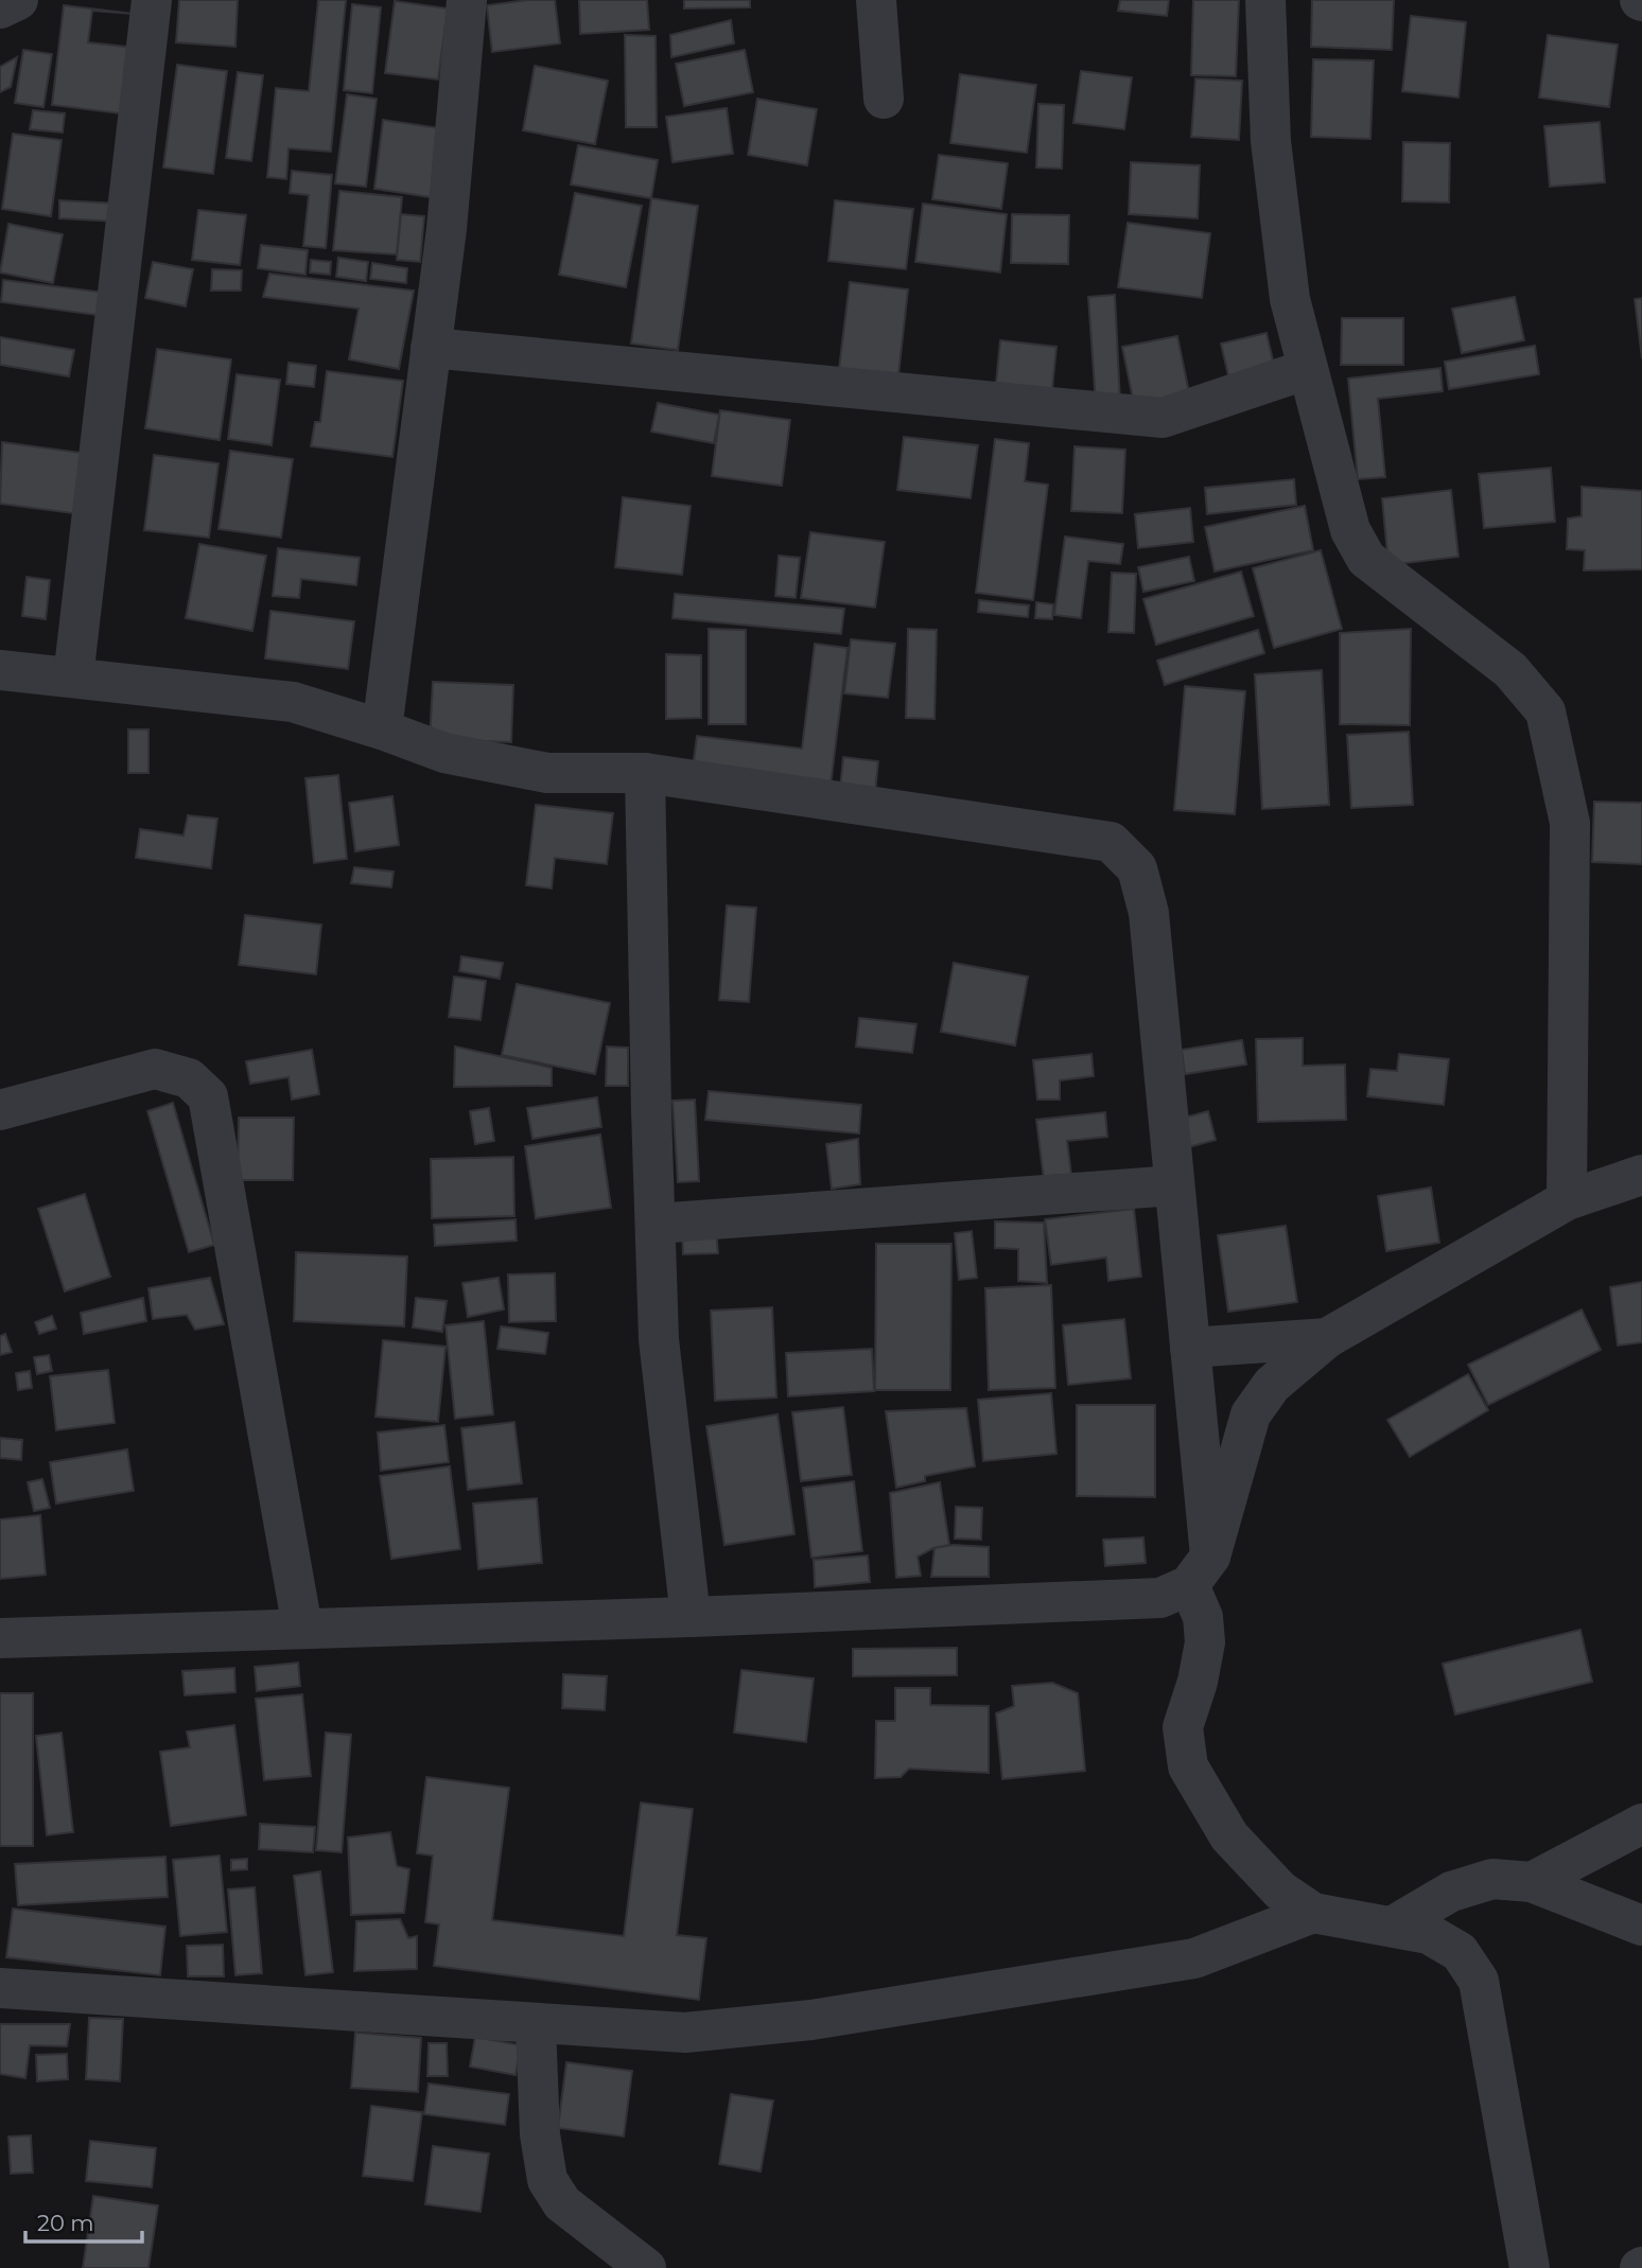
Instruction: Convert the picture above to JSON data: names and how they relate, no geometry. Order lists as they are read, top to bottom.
{
  "scale_bar": "20 m"
}
